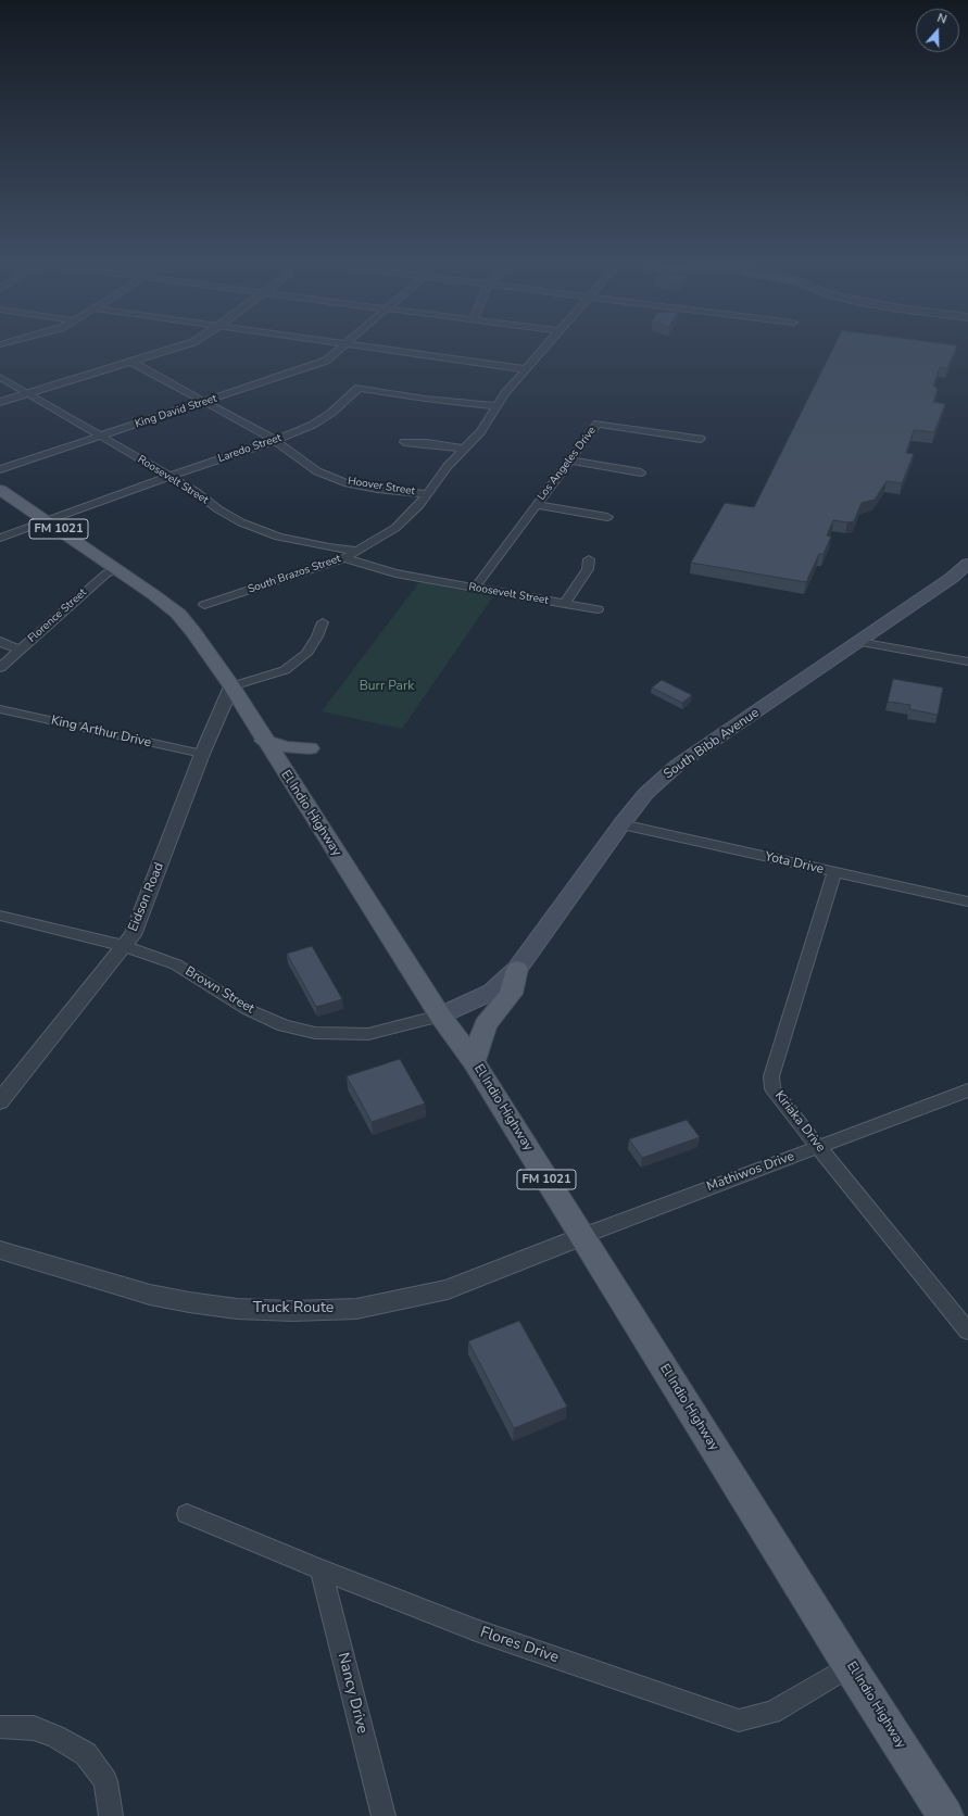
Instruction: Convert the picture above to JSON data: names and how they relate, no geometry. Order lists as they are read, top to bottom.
{
  "streets": {
    "main road": ["FM 1021", "South Bibb Avenue", "El Indio Highway"],
    "street": [
      "King David Street",
      "Laredo Street",
      "Los Angeles Drive",
      "Roosevelt Street",
      "Hoover Street",
      "South Brazos Street",
      "Florence Street",
      "King Arthur Drive",
      "Yota Drive",
      "Eidson Road",
      "Brown Street",
      "Kiriaka Drive",
      "Mathiwos Drive",
      "Truck Route",
      "Flores Drive",
      "Nancy Drive"
    ]
  },
  "crossings": [
    ["King David Street", "Roosevelt Street"],
    ["King David Street", "Hoover Street"],
    ["Laredo Street", "Roosevelt Street"],
    ["Laredo Street", "Hoover Street"],
    ["Laredo Street", "South Brazos Street"],
    ["Laredo Street", "El Indio Highway"],
    ["Los Angeles Drive", "Roosevelt Street"],
    ["Roosevelt Street", "South Brazos Street"],
    ["Hoover Street", "South Brazos Street"],
    ["Florence Street", "El Indio Highway"],
    ["King Arthur Drive", "Eidson Road"],
    ["South Bibb Avenue", "El Indio Highway"],
    ["South Bibb Avenue", "Yota Drive"],
    ["South Bibb Avenue", "Brown Street"],
    ["El Indio Highway", "Eidson Road"],
    ["El Indio Highway", "Brown Street"],
    ["El Indio Highway", "Mathiwos Drive"],
    ["El Indio Highway", "Truck Route"],
    ["El Indio Highway", "Flores Drive"],
    ["Yota Drive", "Kiriaka Drive"],
    ["Eidson Road", "Brown Street"],
    ["Kiriaka Drive", "Mathiwos Drive"],
    ["Mathiwos Drive", "Truck Route"],
    ["Flores Drive", "Nancy Drive"]
  ],
  "parks": ["Burr Park"],
  "north": "top"
}
